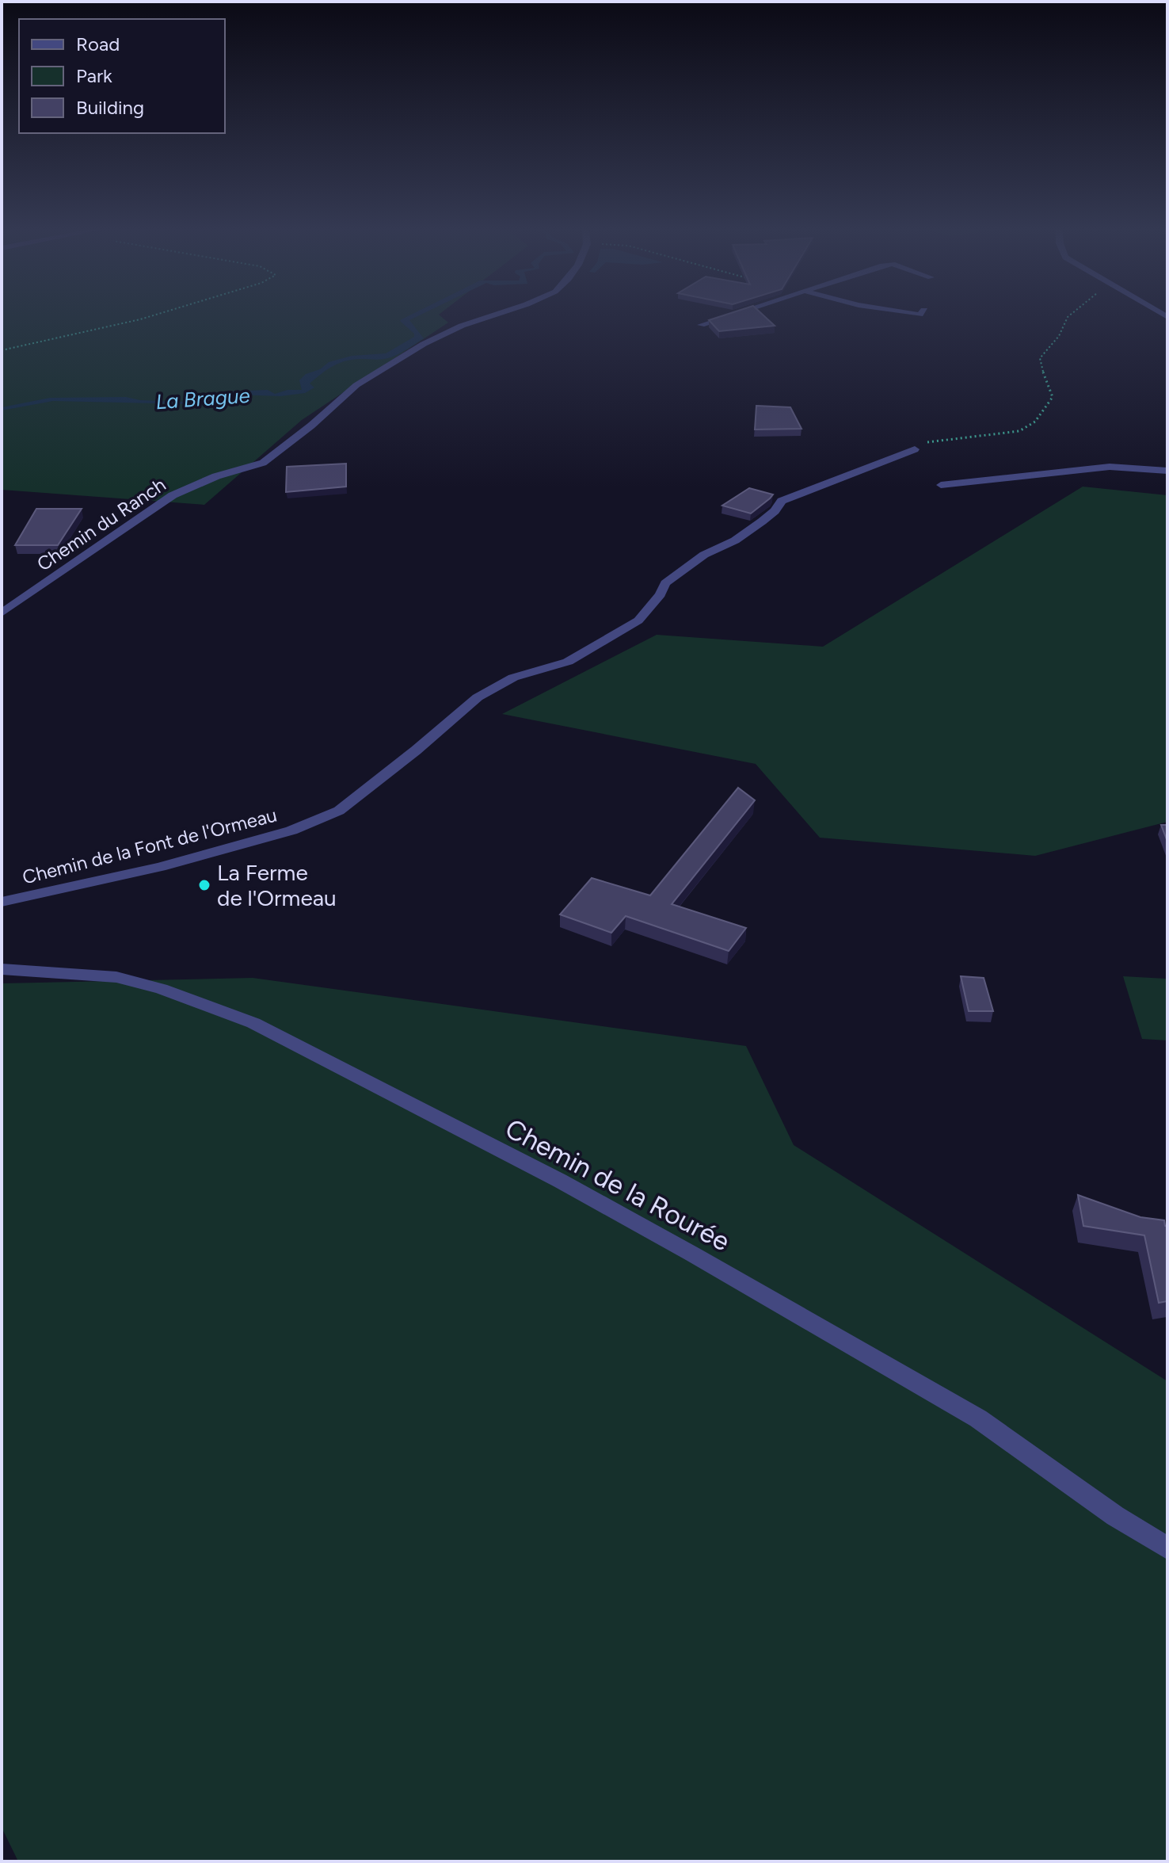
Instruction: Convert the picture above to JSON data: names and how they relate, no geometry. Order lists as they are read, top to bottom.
{
  "streets": {
    "street": ["Chemin du Ranch", "Chemin de la Font de l'Ormeau", "Chemin de la Rourée"]
  },
  "water": ["La Brague"],
  "places": ["La Ferme de l'Ormeau"],
  "legend": ["Road", "Park", "Building"]
}
